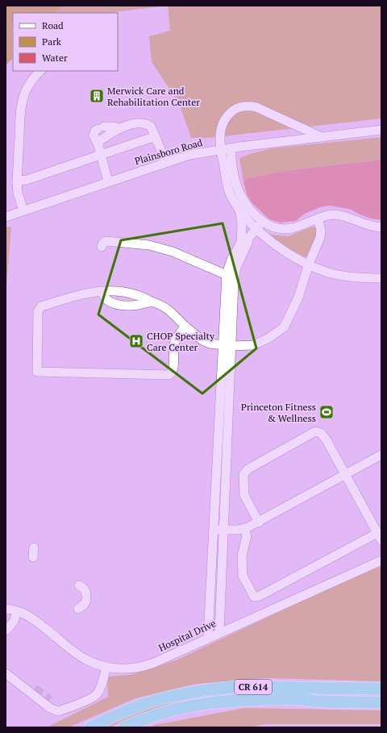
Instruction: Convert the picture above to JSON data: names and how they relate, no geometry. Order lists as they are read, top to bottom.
{
  "streets": {
    "highway": ["CR 614"],
    "street": ["Plainsboro Road", "Hospital Drive"]
  },
  "places": {
    "building": ["Merwick Care and Rehabilitation Center"],
    "hospital": ["CHOP Specialty Care Center"],
    "sports": ["Princeton Fitness & Wellness"]
  },
  "legend": ["Road", "Park", "Water"]
}
